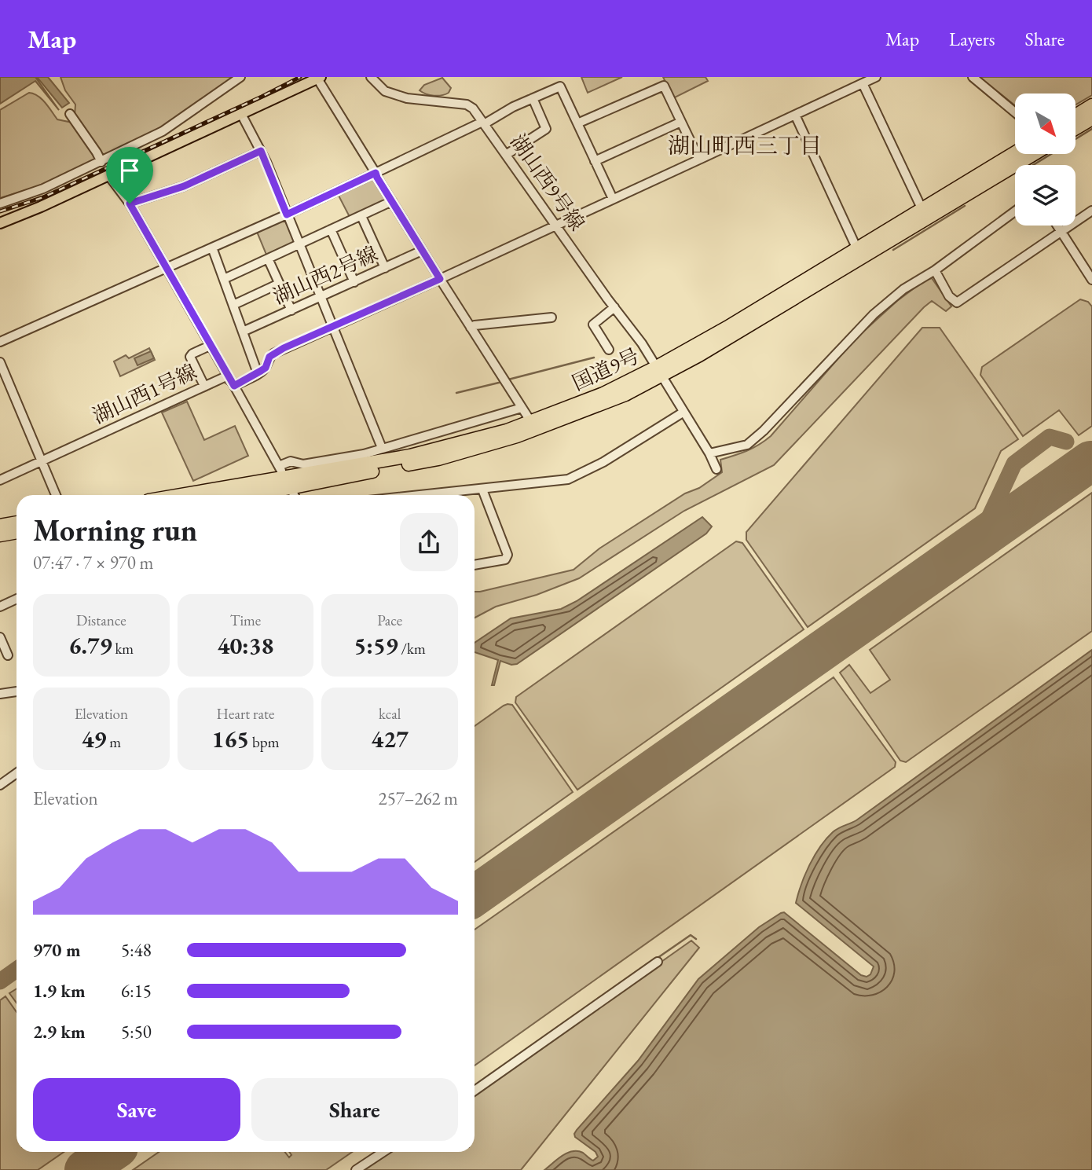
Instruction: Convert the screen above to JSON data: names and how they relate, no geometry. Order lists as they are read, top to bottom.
{
  "streets": {
    "highway": ["国道9号"],
    "street": ["湖山西9号線", "湖山西2号線", "湖山西1号線"]
  },
  "crossings": [
    ["湖山西9号線", "国道9号"],
    ["国道9号", "湖山西1号線"]
  ],
  "districts": ["湖山町西三丁目"],
  "north": "bottom right",
  "page": {
    "header": "Map",
    "nav": ["Map", "Layers", "Share"],
    "heading": ["Morning run", "07:47 · 7 × 970 m"],
    "stats": [
      ["Distance", "6.79 km"],
      ["Time", "40:38"],
      ["Pace", "5:59 /km"],
      ["Elevation", "49 m"],
      ["Heart rate", "165 bpm"],
      ["kcal", "427"]
    ],
    "chart": ["Elevation", "257–262 m"],
    "list": [
      {
        "name": "970 m",
        "note": "5:48"
      },
      {
        "name": "1.9 km",
        "note": "6:15"
      },
      {
        "name": "2.9 km",
        "note": "5:50"
      }
    ],
    "buttons": ["Save", "Share"]
  }
}
